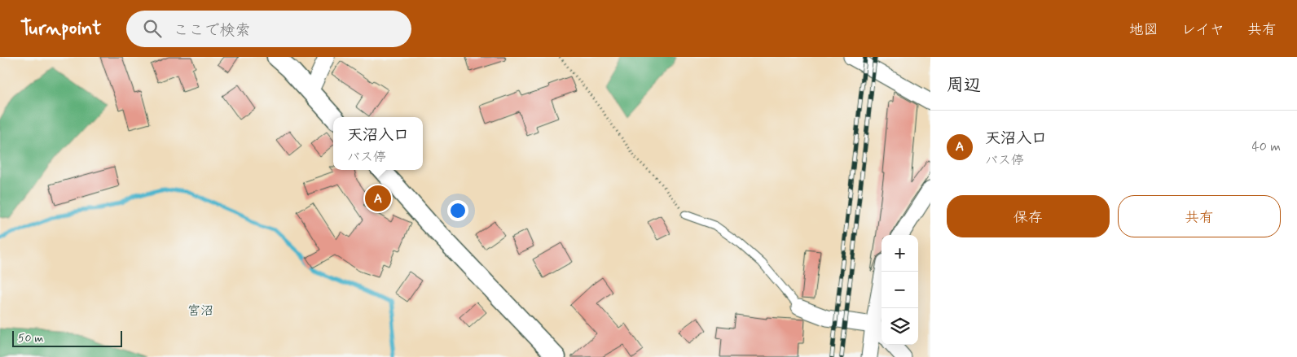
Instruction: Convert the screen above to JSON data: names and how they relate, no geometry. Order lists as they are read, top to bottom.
{
  "districts": ["宮沼"],
  "scale_bar": "50 m",
  "page": {
    "header": "Turnpoint",
    "search": "ここで検索",
    "nav": ["地図", "レイヤ", "共有"],
    "heading": "周辺",
    "list": [
      {
        "mark": "A",
        "name": "天沼入口",
        "note": "バス停",
        "value": "40 m"
      }
    ],
    "popup": ["天沼入口", "バス停"],
    "buttons": ["保存", "共有"],
    "pins": "A",
    "map_buttons": ["+", "−"],
    "scale": "50 m"
  }
}
